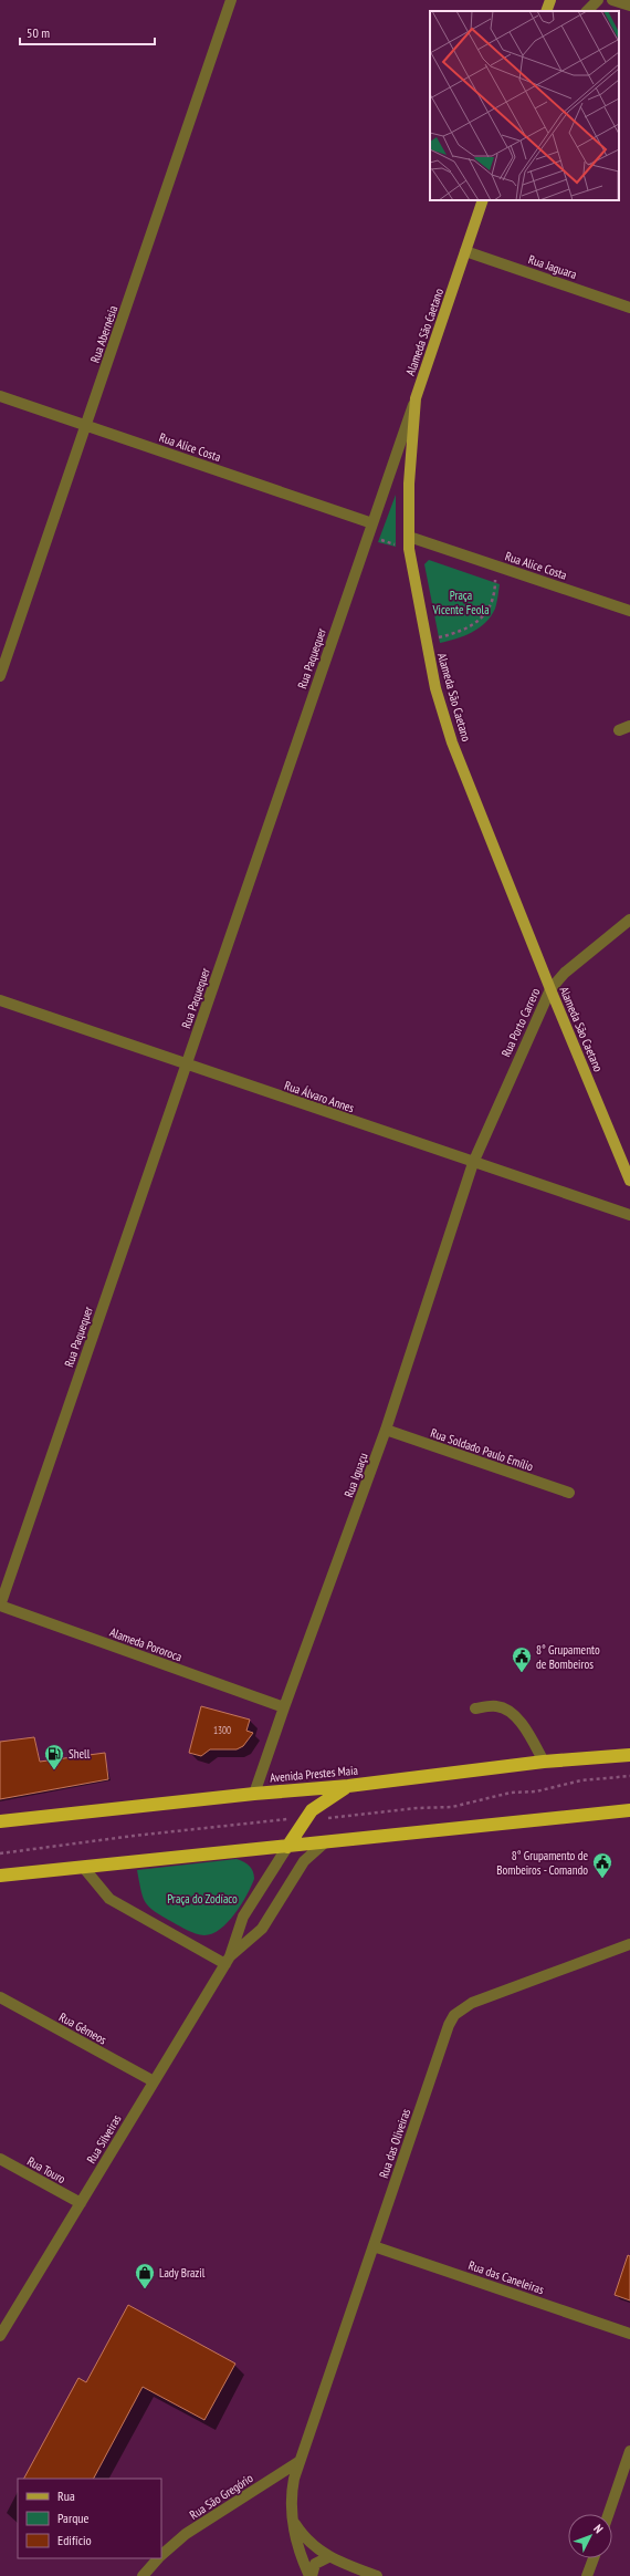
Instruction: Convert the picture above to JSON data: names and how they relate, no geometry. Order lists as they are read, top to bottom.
{
  "streets": {
    "highway": ["Avenida Prestes Maia"],
    "main road": ["Alameda São Caetano"],
    "street": [
      "Rua Jaguara",
      "Rua Abernésia",
      "Rua Alice Costa",
      "Rua Paquequer",
      "Rua Porto Carrero",
      "Rua Álvaro Annes",
      "Rua Soldado Paulo Emílio",
      "Rua Iguaçu",
      "Alameda Pororoca",
      "Rua Gêmeos",
      "Rua Silveiras",
      "Rua das Oliveiras",
      "Rua Touro",
      "Rua das Caneleiras",
      "Rua São Gregório"
    ]
  },
  "crossings": [
    ["Rua Jaguara", "Alameda São Caetano"],
    ["Alameda São Caetano", "Rua Alice Costa"],
    ["Alameda São Caetano", "Rua Paquequer"],
    ["Alameda São Caetano", "Rua Porto Carrero"],
    ["Rua Abernésia", "Rua Alice Costa"],
    ["Rua Alice Costa", "Rua Paquequer"],
    ["Rua Paquequer", "Rua Álvaro Annes"],
    ["Rua Paquequer", "Alameda Pororoca"],
    ["Rua Porto Carrero", "Rua Álvaro Annes"],
    ["Rua Porto Carrero", "Rua Iguaçu"],
    ["Rua Álvaro Annes", "Rua Iguaçu"],
    ["Rua Soldado Paulo Emílio", "Rua Iguaçu"],
    ["Rua Iguaçu", "Alameda Pororoca"],
    ["Rua Iguaçu", "Avenida Prestes Maia"],
    ["Rua Gêmeos", "Rua Silveiras"],
    ["Rua Silveiras", "Rua Touro"],
    ["Rua das Oliveiras", "Rua das Caneleiras"],
    ["Rua das Oliveiras", "Rua São Gregório"]
  ],
  "parks": ["Praça Vicente Feola", "Praça do Zodíaco"],
  "places": {
    "public building": ["8° Grupamento de Bombeiros", "8° Grupamento de Bombeiros - Comando"],
    "fuel station": ["Shell"],
    "shop": ["Lady Brazil"]
  },
  "house_numbers": ["1300"],
  "legend": ["Rua", "Parque", "Edifício"],
  "scale_bar": "50 m",
  "north": "top right"
}
